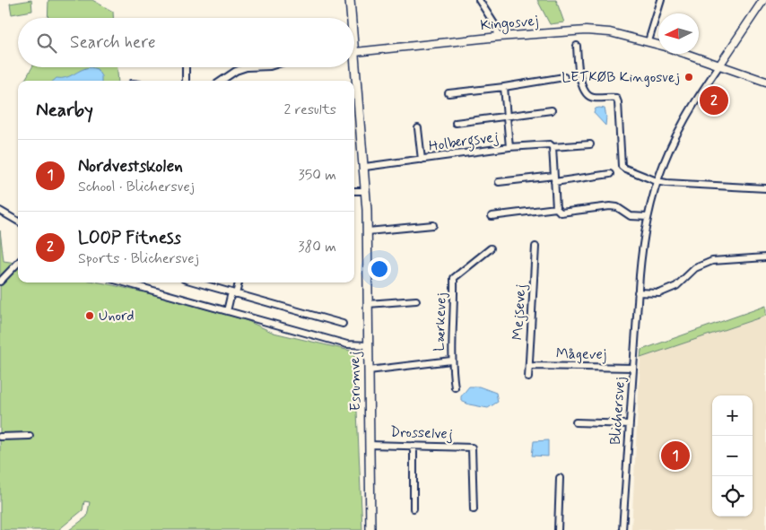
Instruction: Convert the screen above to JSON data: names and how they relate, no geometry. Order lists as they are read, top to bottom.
{
  "streets": {
    "main road": ["Esrumvej"],
    "street": [
      "Kingosvej",
      "Holbergsvej",
      "Mejsevej",
      "Lærkevej",
      "Mågevej",
      "Blichersvej",
      "Drosselvej"
    ]
  },
  "crossings": [
    ["Kingosvej", "Blichersvej"],
    ["Holbergsvej", "Esrumvej"],
    ["Mejsevej", "Mågevej"],
    ["Lærkevej", "Esrumvej"],
    ["Mågevej", "Blichersvej"],
    ["Esrumvej", "Drosselvej"]
  ],
  "places": ["LETKØB Kingosvej", "Unord"],
  "north": "left",
  "page": {
    "search": "Search here",
    "heading": ["Nearby", "2 results"],
    "pins": ["2", "1"],
    "list": [
      {
        "mark": "1",
        "name": "Nordvestskolen",
        "note": "School · Blichersvej",
        "value": "350 m"
      },
      {
        "mark": "2",
        "name": "LOOP Fitness",
        "note": "Sports · Blichersvej",
        "value": "380 m"
      }
    ],
    "map_buttons": ["+", "−"]
  }
}
